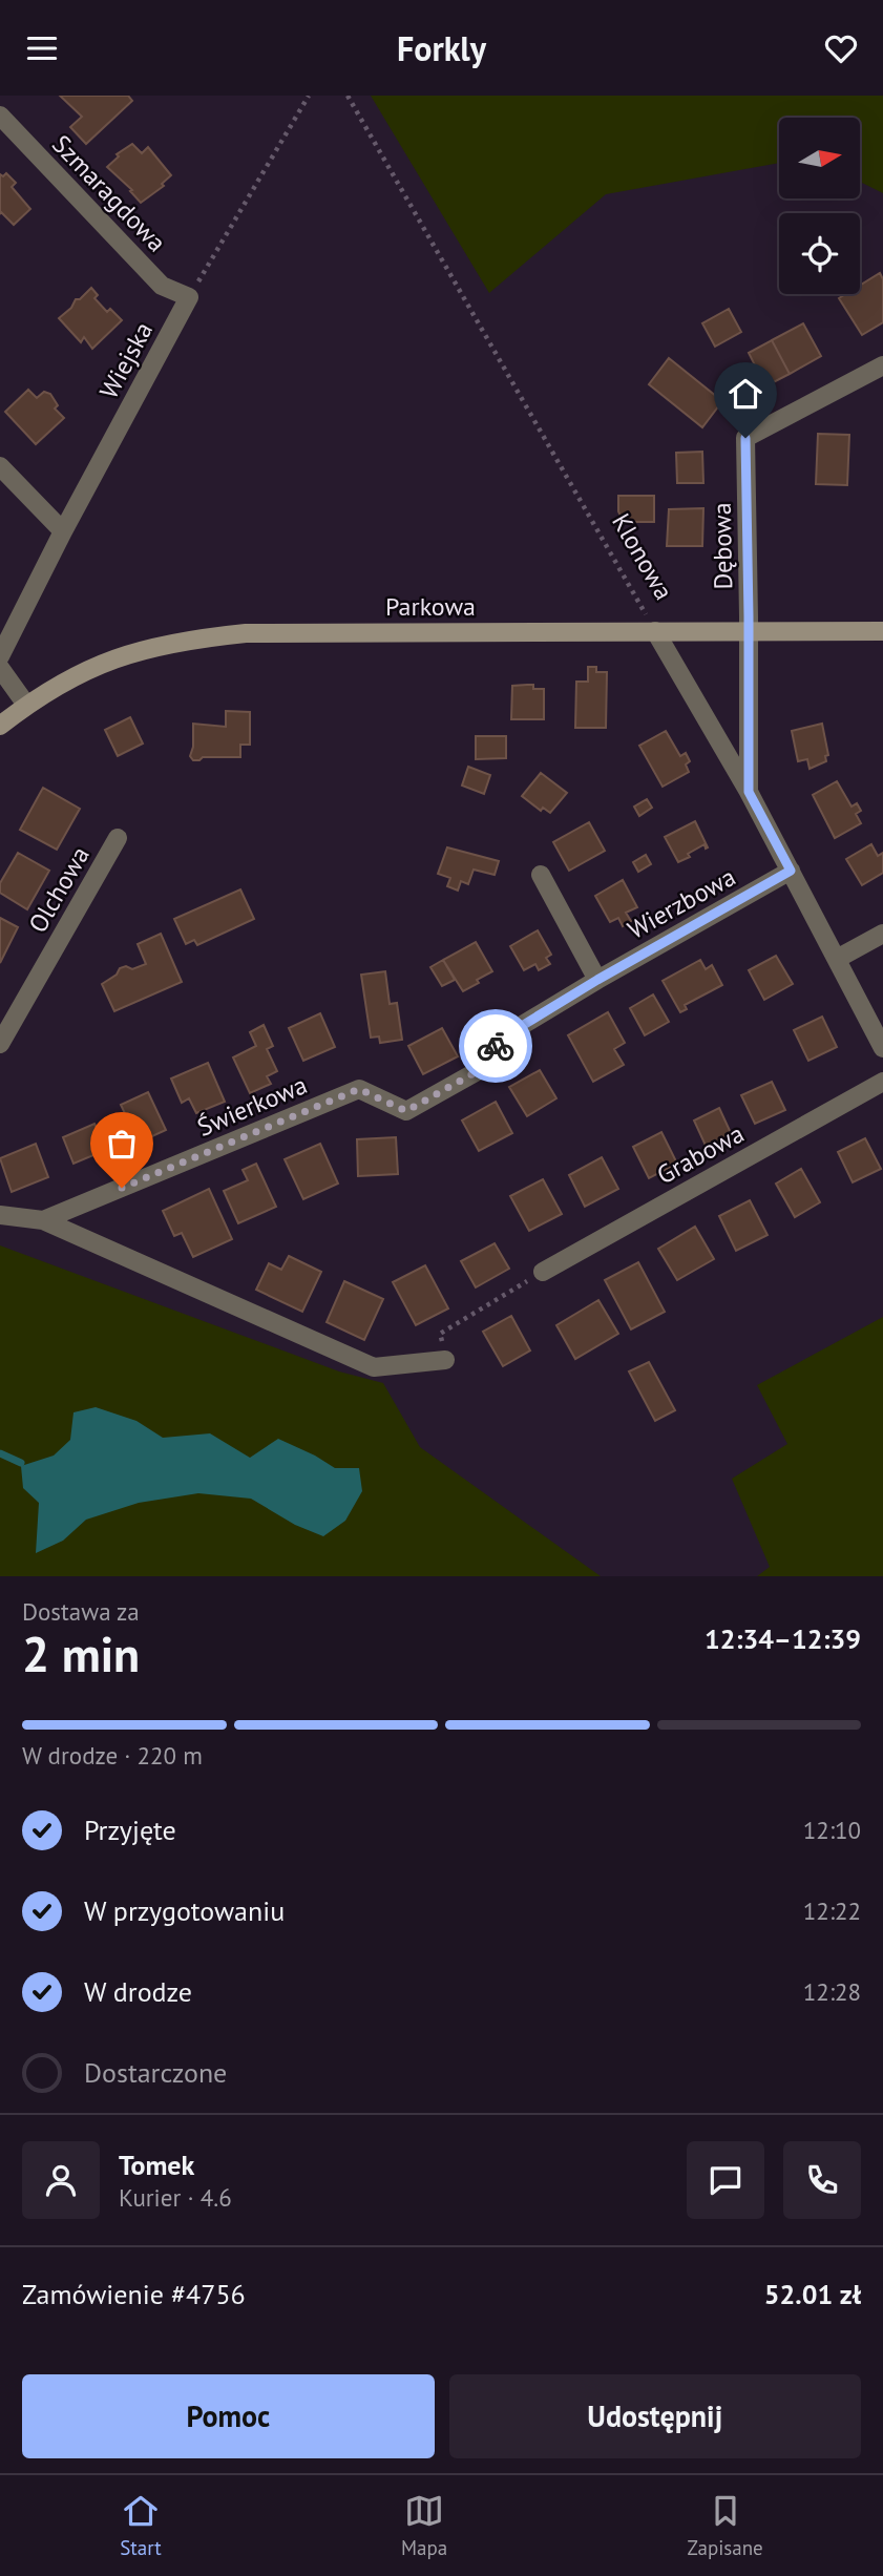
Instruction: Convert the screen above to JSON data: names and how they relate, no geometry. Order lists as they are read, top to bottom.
{
  "streets": {
    "street": [
      "Szmaragdowa",
      "Wiejska",
      "Dębowa",
      "Klonowa",
      "Parkowa",
      "Olchowa",
      "Wierzbowa",
      "Świerkowa",
      "Grabowa"
    ]
  },
  "crossings": [
    ["Szmaragdowa", "Wiejska"],
    ["Dębowa", "Parkowa"],
    ["Klonowa", "Parkowa"],
    ["Klonowa", "Wierzbowa"],
    ["Wierzbowa", "Świerkowa"]
  ],
  "north": "right",
  "page": {
    "header": "Forkly",
    "heading": ["2 min", "Dostawa za", "12:34–12:39"],
    "panel": [
      "Tomek",
      "Kurier · 4.6",
      "Zamówienie #4756",
      "52.01 zł"
    ],
    "bar": "W drodze · 220 m",
    "list": [
      ["Przyjęte", "12:10"],
      ["W przygotowaniu", "12:22"],
      ["W drodze", "12:28"],
      "Dostarczone"
    ],
    "buttons": ["Pomoc", "Udostępnij"],
    "tabs": ["Start", "Mapa", "Zapisane"]
  }
}
